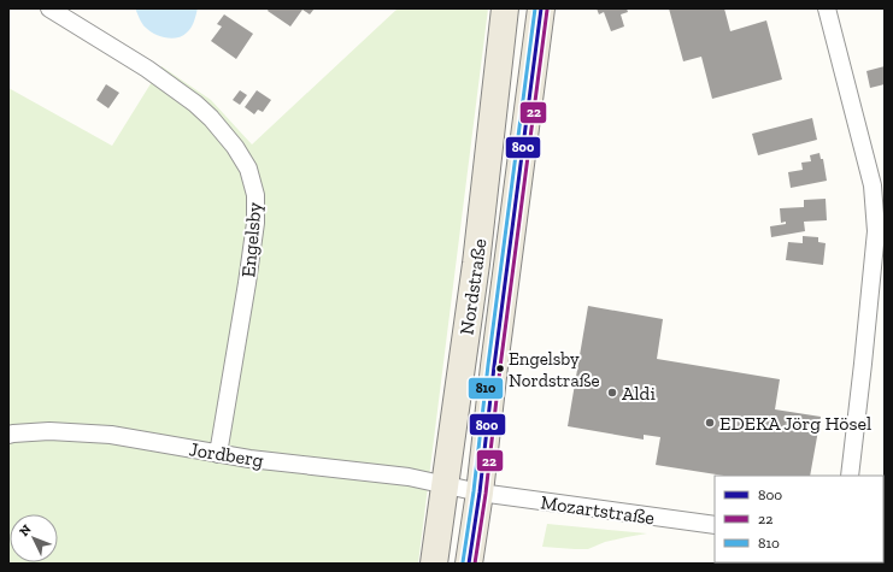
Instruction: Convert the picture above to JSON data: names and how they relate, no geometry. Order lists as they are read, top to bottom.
{
  "streets": {
    "main road": ["Nordstraße"],
    "street": ["Engelsby", "Jordberg", "Mozartstraße"]
  },
  "crossings": [
    ["Engelsby", "Jordberg"],
    ["Nordstraße", "Jordberg"],
    ["Nordstraße", "Mozartstraße"],
    ["Jordberg", "Mozartstraße"]
  ],
  "places": ["Engelsby Nordstraße", "Aldi", "EDEKA Jörg Hösel"],
  "lines": ["transit line 800", "transit line 810", "transit line 22"],
  "legend": ["800", "22", "810"],
  "north": "top left"
}
